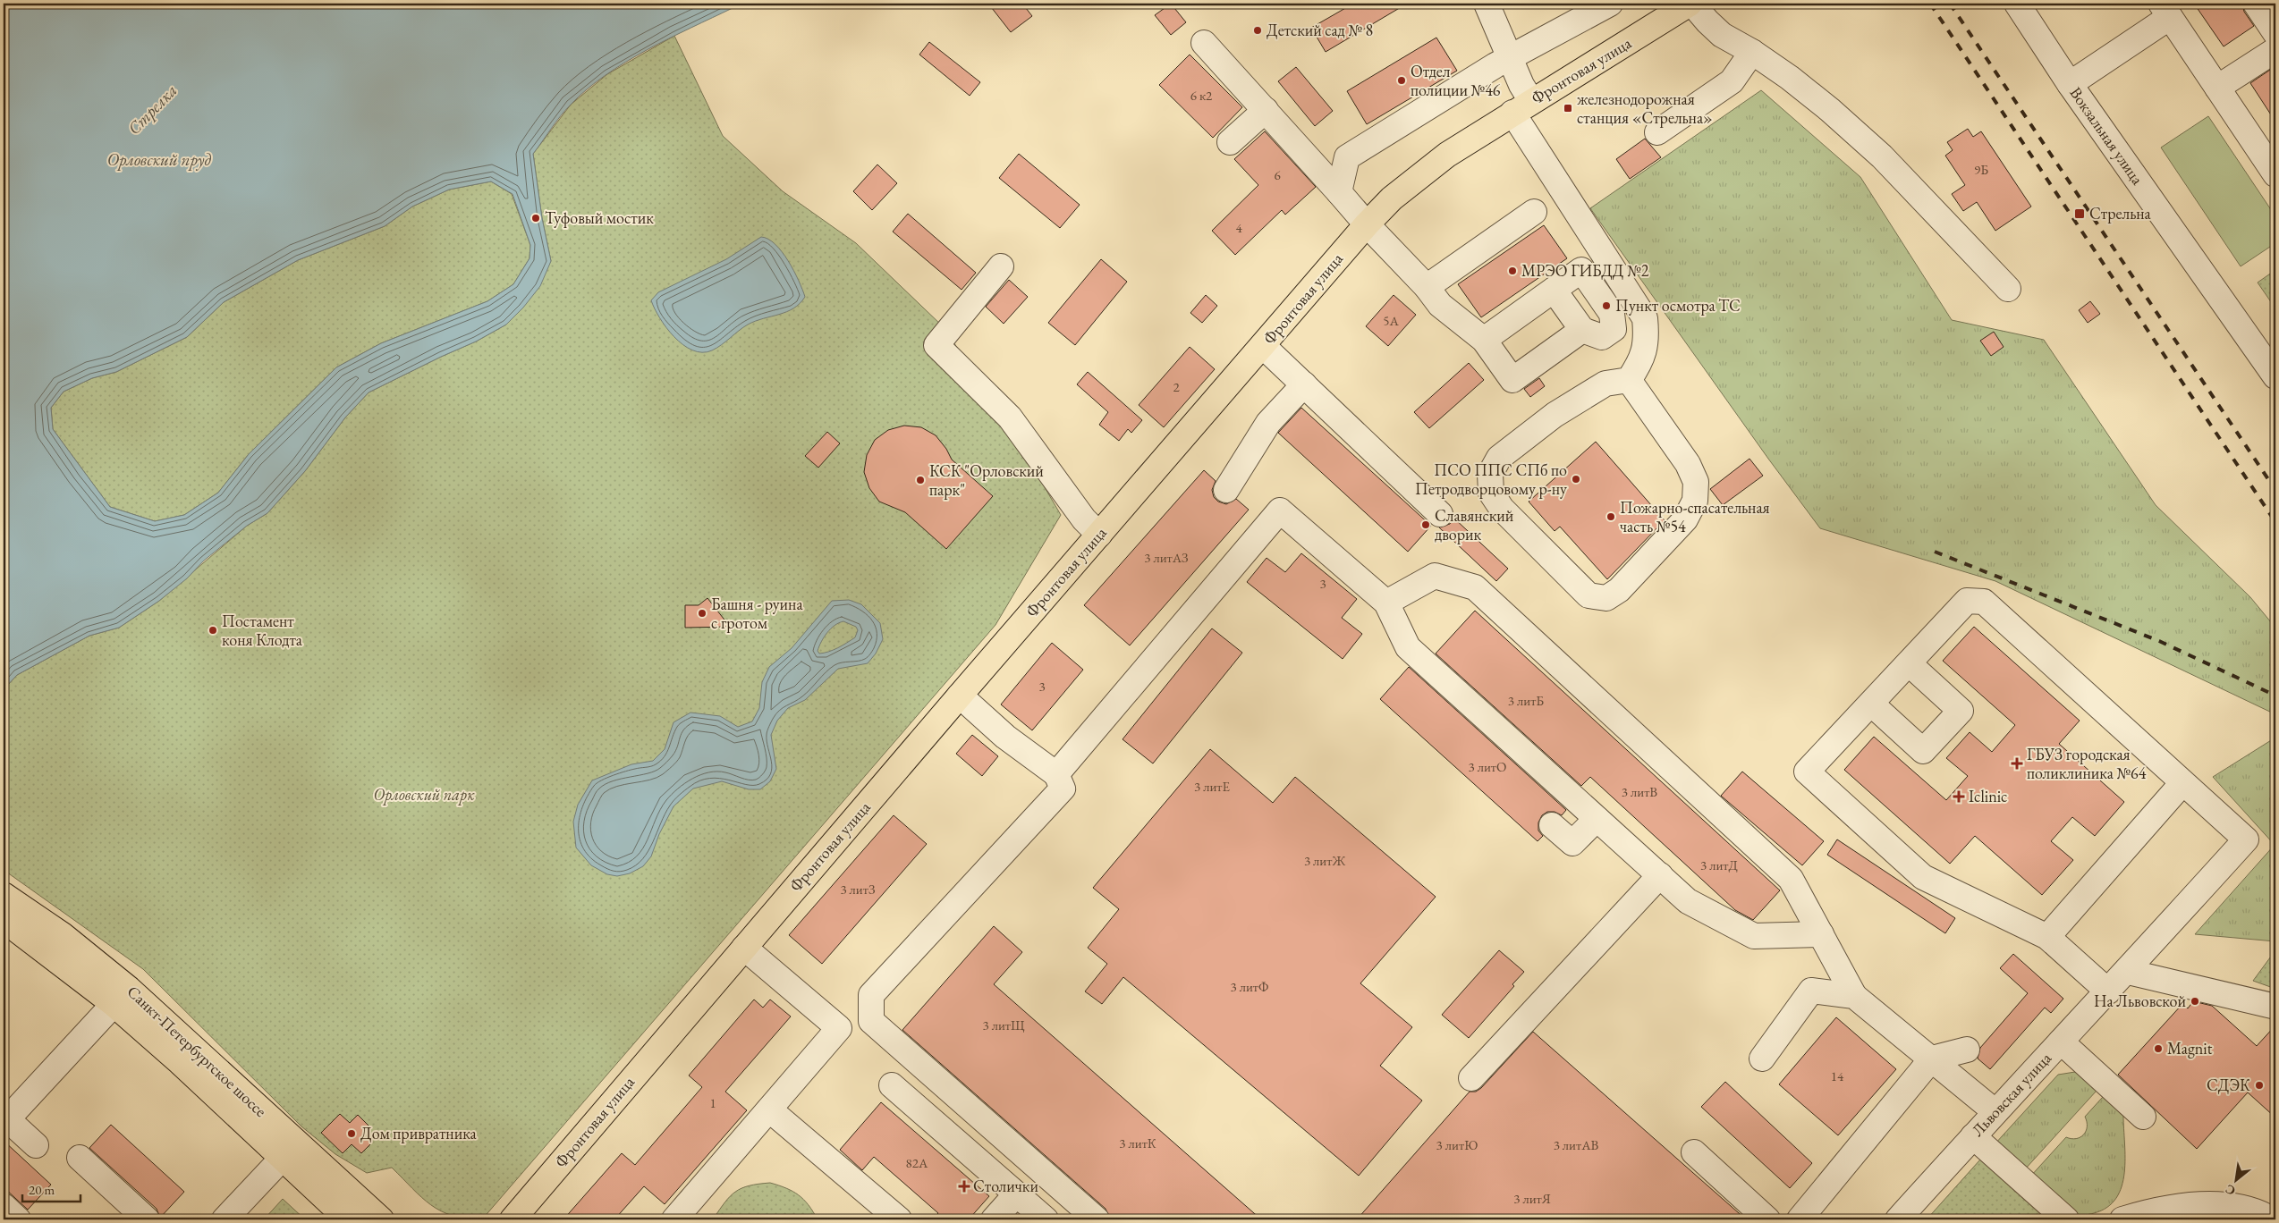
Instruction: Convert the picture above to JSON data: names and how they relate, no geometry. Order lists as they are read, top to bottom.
{
  "streets": {
    "main road": ["Фронтовая улица", "Санкт-Петербургское шоссе"],
    "street": ["Вокзальная улица", "Львовская улица"]
  },
  "water": ["Стрелка", "Орловский пруд"],
  "parks": ["Орловский парк"],
  "places": {
    "other": [
      "Детский сад № 8",
      "Отдел полиции №46",
      "Туфовый мостик",
      "МРЭО ГИБДД №2",
      "Пункт осмотра ТС",
      "ПСО ППС СПб по Петродворцовому р-ну",
      "КСК \"Орловский парк\"",
      "Пожарно-спасательная часть №54",
      "Славянский дворик",
      "Башня - руина с гротом",
      "Постамент коня Клодта",
      "На Львовской",
      "Magnit",
      "СДЭК",
      "Дом привратника"
    ],
    "transit": ["железнодорожная станция «Стрельна»", "Стрельна"],
    "health": ["ГБУЗ городская поликлиника №64", "Iclinic", "Столички"]
  },
  "house_numbers": [
    "6 к2",
    "9Б",
    "6",
    "4",
    "5А",
    "2",
    "3 литАЗ",
    "3",
    "3",
    "3 литБ",
    "3 литО",
    "3 литЕ",
    "3 литВ",
    "3 литЖ",
    "3 литД",
    "3 литЗ",
    "3 литФ",
    "3 литЩ",
    "14",
    "1",
    "3 литК",
    "3 литЮ",
    "3 литАВ",
    "82А",
    "3 литЯ"
  ],
  "scale_bar": "20 m",
  "north": "bottom left"
}
